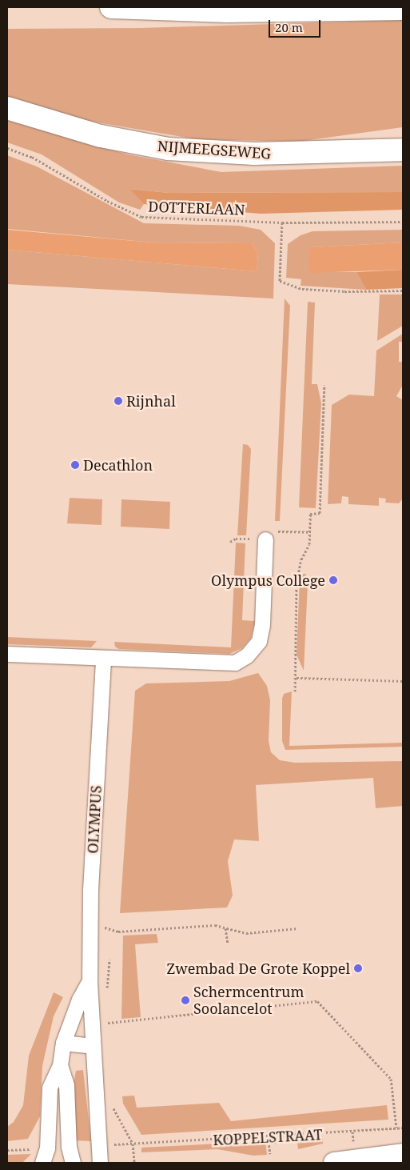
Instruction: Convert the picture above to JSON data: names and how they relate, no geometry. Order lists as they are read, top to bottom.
{
  "streets": {
    "main road": ["NIJMEEGSEWEG"],
    "street": ["OLYMPUS"],
    "path": ["DOTTERLAAN", "KOPPELSTRAAT"]
  },
  "places": [
    "Rijnhal",
    "Decathlon",
    "Olympus College",
    "Zwembad De Grote Koppel",
    "Schermcentrum Soolancelot"
  ],
  "scale_bar": "20 m"
}
